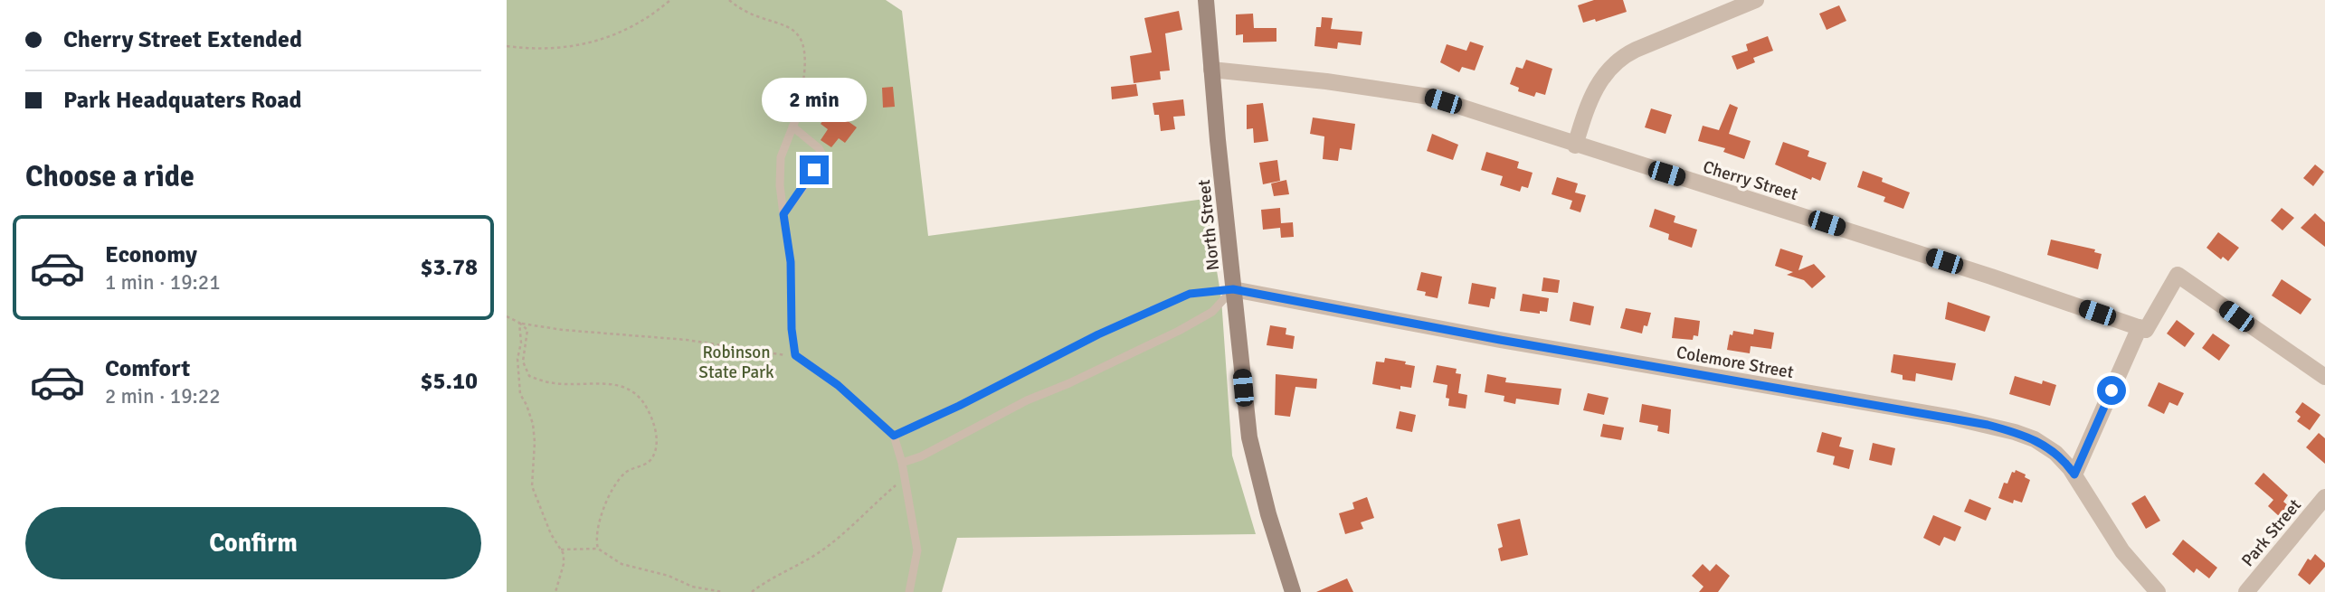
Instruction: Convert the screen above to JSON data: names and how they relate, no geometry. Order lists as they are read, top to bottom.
{
  "streets": {
    "main road": ["North Street"],
    "street": ["Cherry Street", "Colemore Street", "Park Street"]
  },
  "crossings": [
    ["Cherry Street", "North Street"],
    ["North Street", "Colemore Street"]
  ],
  "parks": ["Robinson State Park"],
  "page": {
    "banner": ["Cherry Street Extended", "Park Headquaters Road"],
    "bubble": "2 min",
    "heading": "Choose a ride",
    "list": [
      {
        "name": "Economy",
        "note": "1 min · 19:21",
        "value": "$3.78"
      },
      {
        "name": "Comfort",
        "note": "2 min · 19:22",
        "value": "$5.10"
      }
    ],
    "buttons": "Confirm"
  }
}
